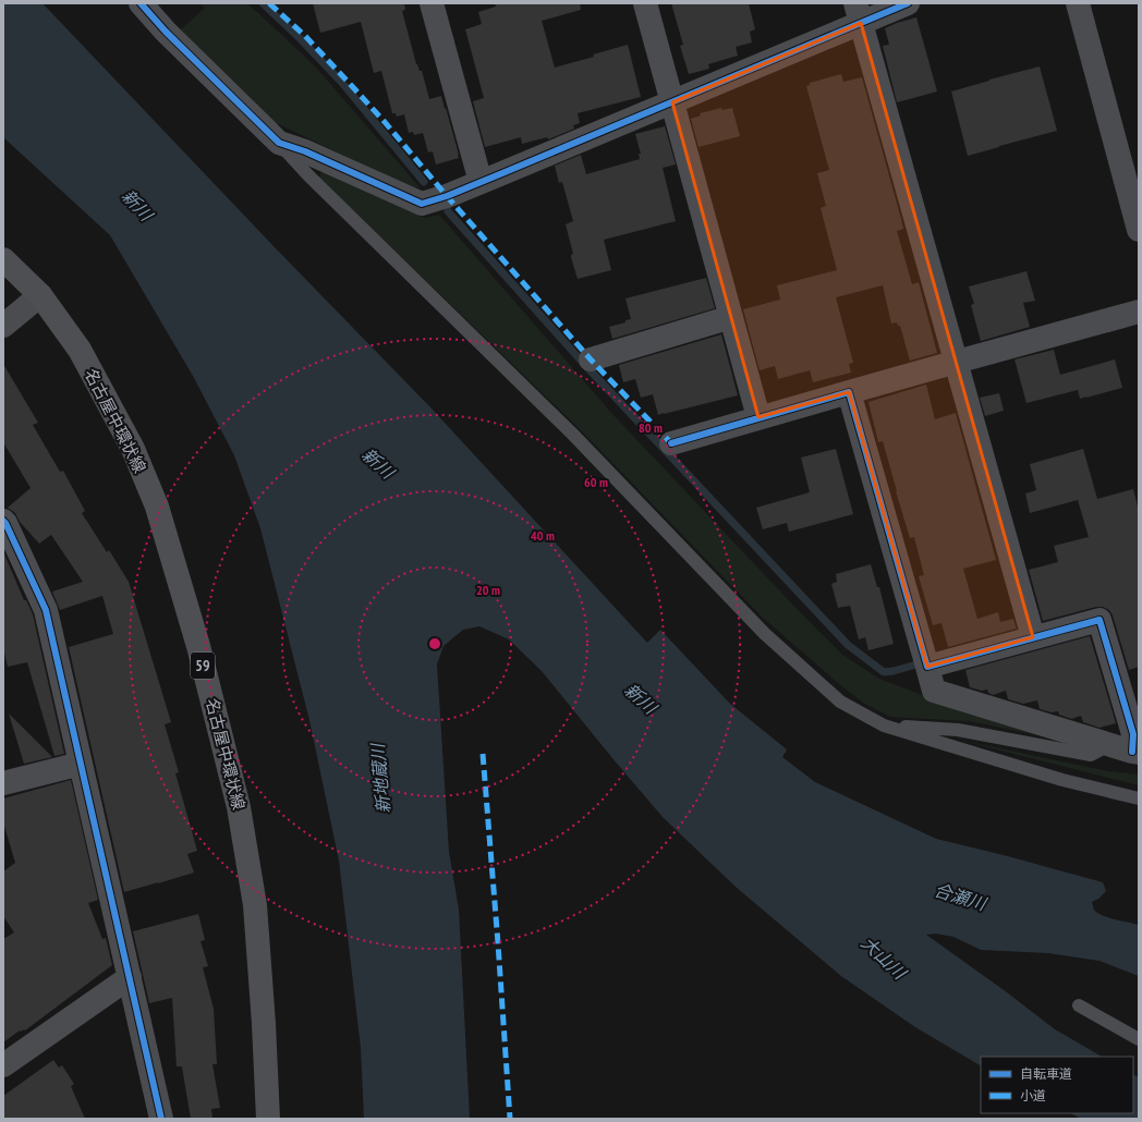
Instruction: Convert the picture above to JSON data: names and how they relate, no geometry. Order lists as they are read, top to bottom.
{
  "streets": {
    "main road": ["名古屋中環状線", "59"]
  },
  "water": [
    "新川",
    "新地蔵川",
    "合瀬川",
    "大山川"
  ],
  "legend": ["自転車道", "小道"],
  "rings": [
    "80 m",
    "60 m",
    "40 m",
    "20 m"
  ]
}
